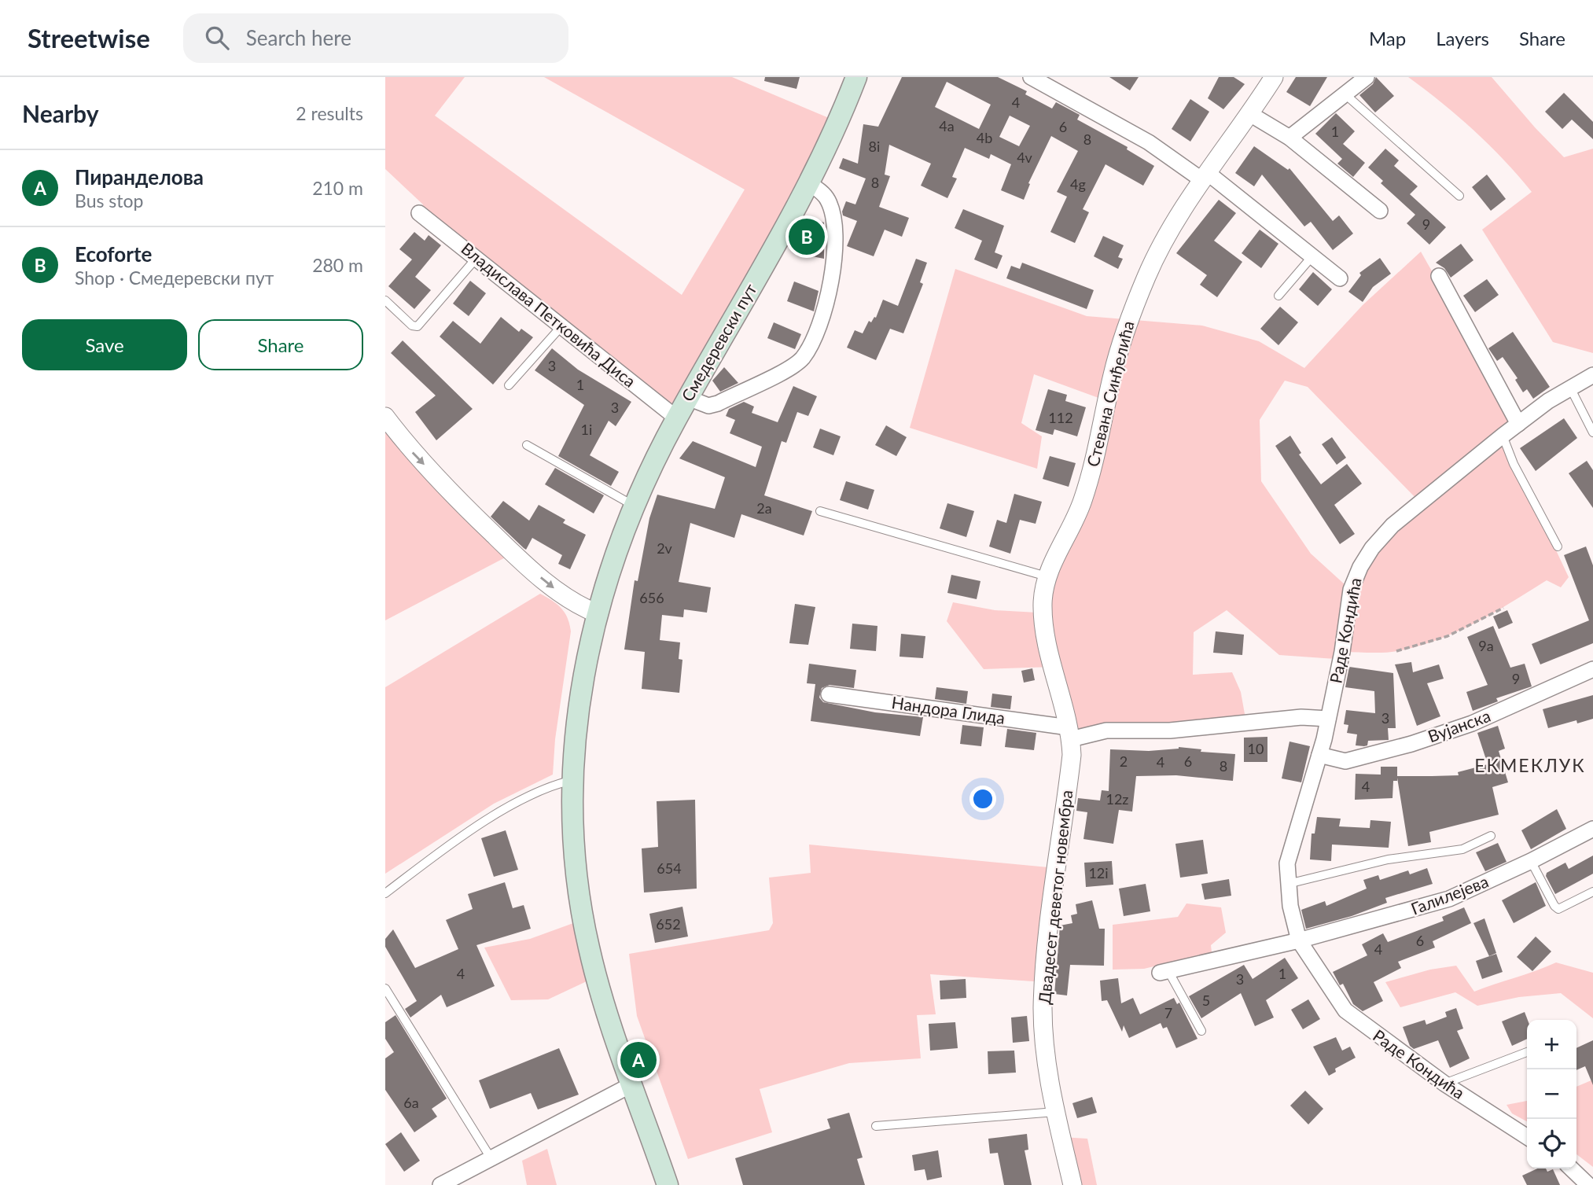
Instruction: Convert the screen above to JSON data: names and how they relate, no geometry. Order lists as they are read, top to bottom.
{
  "streets": {
    "main road": ["Смедеревски пут"],
    "street": [
      "Владислава Петковића Диса",
      "Стевана Синђелића",
      "Раде Кондића",
      "Нандора Глида",
      "Вујанска",
      "Галилејева",
      "Двадесет деветог новембра"
    ]
  },
  "crossings": [
    ["Владислава Петковића Диса", "Смедеревски пут"],
    ["Стевана Синђелића", "Нандора Глида"],
    ["Стевана Синђелића", "Двадесет деветог новембра"],
    ["Раде Кондића", "Вујанска"],
    ["Раде Кондића", "Галилејева"],
    ["Нандора Глида", "Двадесет деветог новембра"]
  ],
  "districts": ["ЕКМЕКЛУК"],
  "house_numbers": [
    "4",
    "4a",
    "6",
    "1",
    "4b",
    "8",
    "8i",
    "4v",
    "8",
    "4g",
    "9",
    "3",
    "1",
    "3",
    "112",
    "1i",
    "2a",
    "2v",
    "656",
    "9a",
    "9",
    "3",
    "10",
    "2",
    "6",
    "4",
    "8",
    "4",
    "12z",
    "654",
    "12i",
    "652",
    "6",
    "4",
    "4",
    "1",
    "3",
    "5",
    "7",
    "6a"
  ],
  "page": {
    "header": "Streetwise",
    "search": "Search here",
    "nav": ["Map", "Layers", "Share"],
    "heading": ["Nearby", "2 results"],
    "list": [
      {
        "mark": "A",
        "name": "Пиранделова",
        "note": "Bus stop",
        "value": "210 m"
      },
      {
        "mark": "B",
        "name": "Ecoforte",
        "note": "Shop · Смедеревски пут",
        "value": "280 m"
      }
    ],
    "pins": ["B", "A"],
    "buttons": ["Save", "Share"],
    "map_buttons": ["+", "−"]
  }
}
